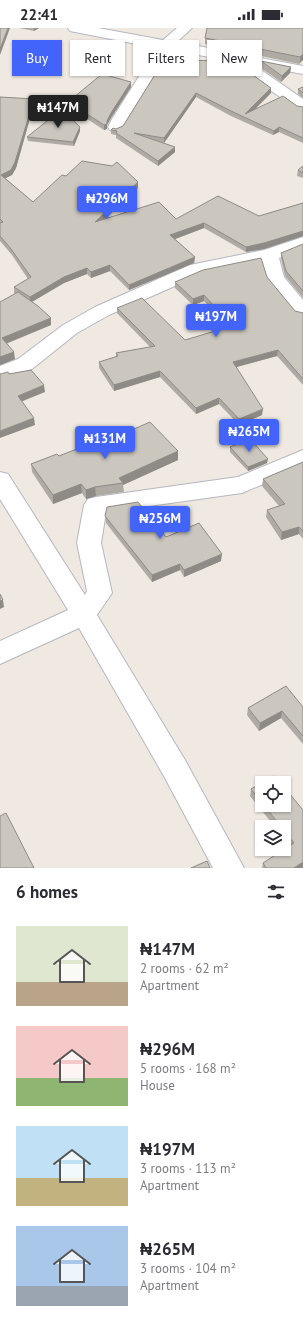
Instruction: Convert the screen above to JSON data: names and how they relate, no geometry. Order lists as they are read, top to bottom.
{
  "page": {
    "status": "22:41",
    "chip": [
      "Buy",
      "Rent",
      "Filters",
      "New"
    ],
    "price": [
      "₦147M",
      "₦296M",
      "₦197M",
      "₦265M",
      "₦131M",
      "₦256M"
    ],
    "heading": "6 homes",
    "list": [
      {
        "name": "₦147M",
        "note": "2 rooms · 62 m² · Apartment"
      },
      {
        "name": "₦296M",
        "note": "5 rooms · 168 m² · House"
      },
      {
        "name": "₦197M",
        "note": "3 rooms · 113 m² · Apartment"
      },
      {
        "name": "₦265M",
        "note": "3 rooms · 104 m² · Apartment"
      }
    ]
  }
}
